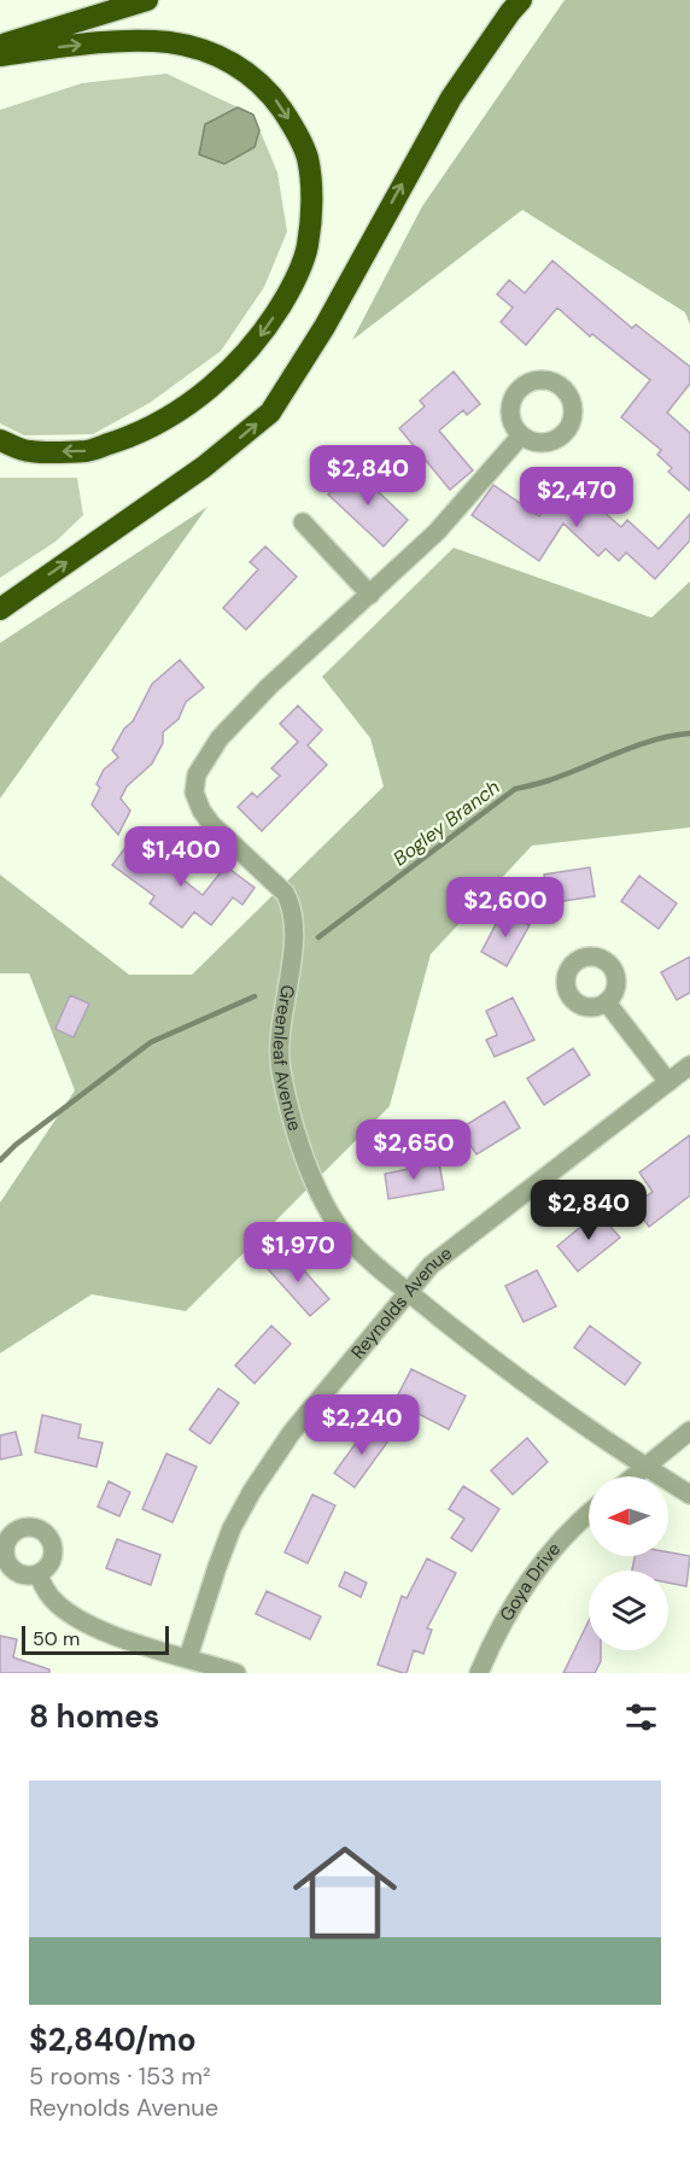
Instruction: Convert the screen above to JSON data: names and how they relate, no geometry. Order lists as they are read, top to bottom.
{
  "streets": {
    "street": ["Greenleaf Avenue", "Reynolds Avenue", "Goya Drive"]
  },
  "crossings": [
    ["Greenleaf Avenue", "Reynolds Avenue"]
  ],
  "water": ["Bogley Branch"],
  "scale_bar": "50 m",
  "north": "left",
  "page": {
    "price": [
      "$2,840",
      "$2,470",
      "$1,400",
      "$2,600",
      "$2,650",
      "$2,840",
      "$1,970",
      "$2,240"
    ],
    "scale": "50 m",
    "heading": "8 homes",
    "list": [
      {
        "name": "$2,840/mo",
        "note": "5 rooms · 153 m² · Reynolds Avenue"
      }
    ]
  }
}
